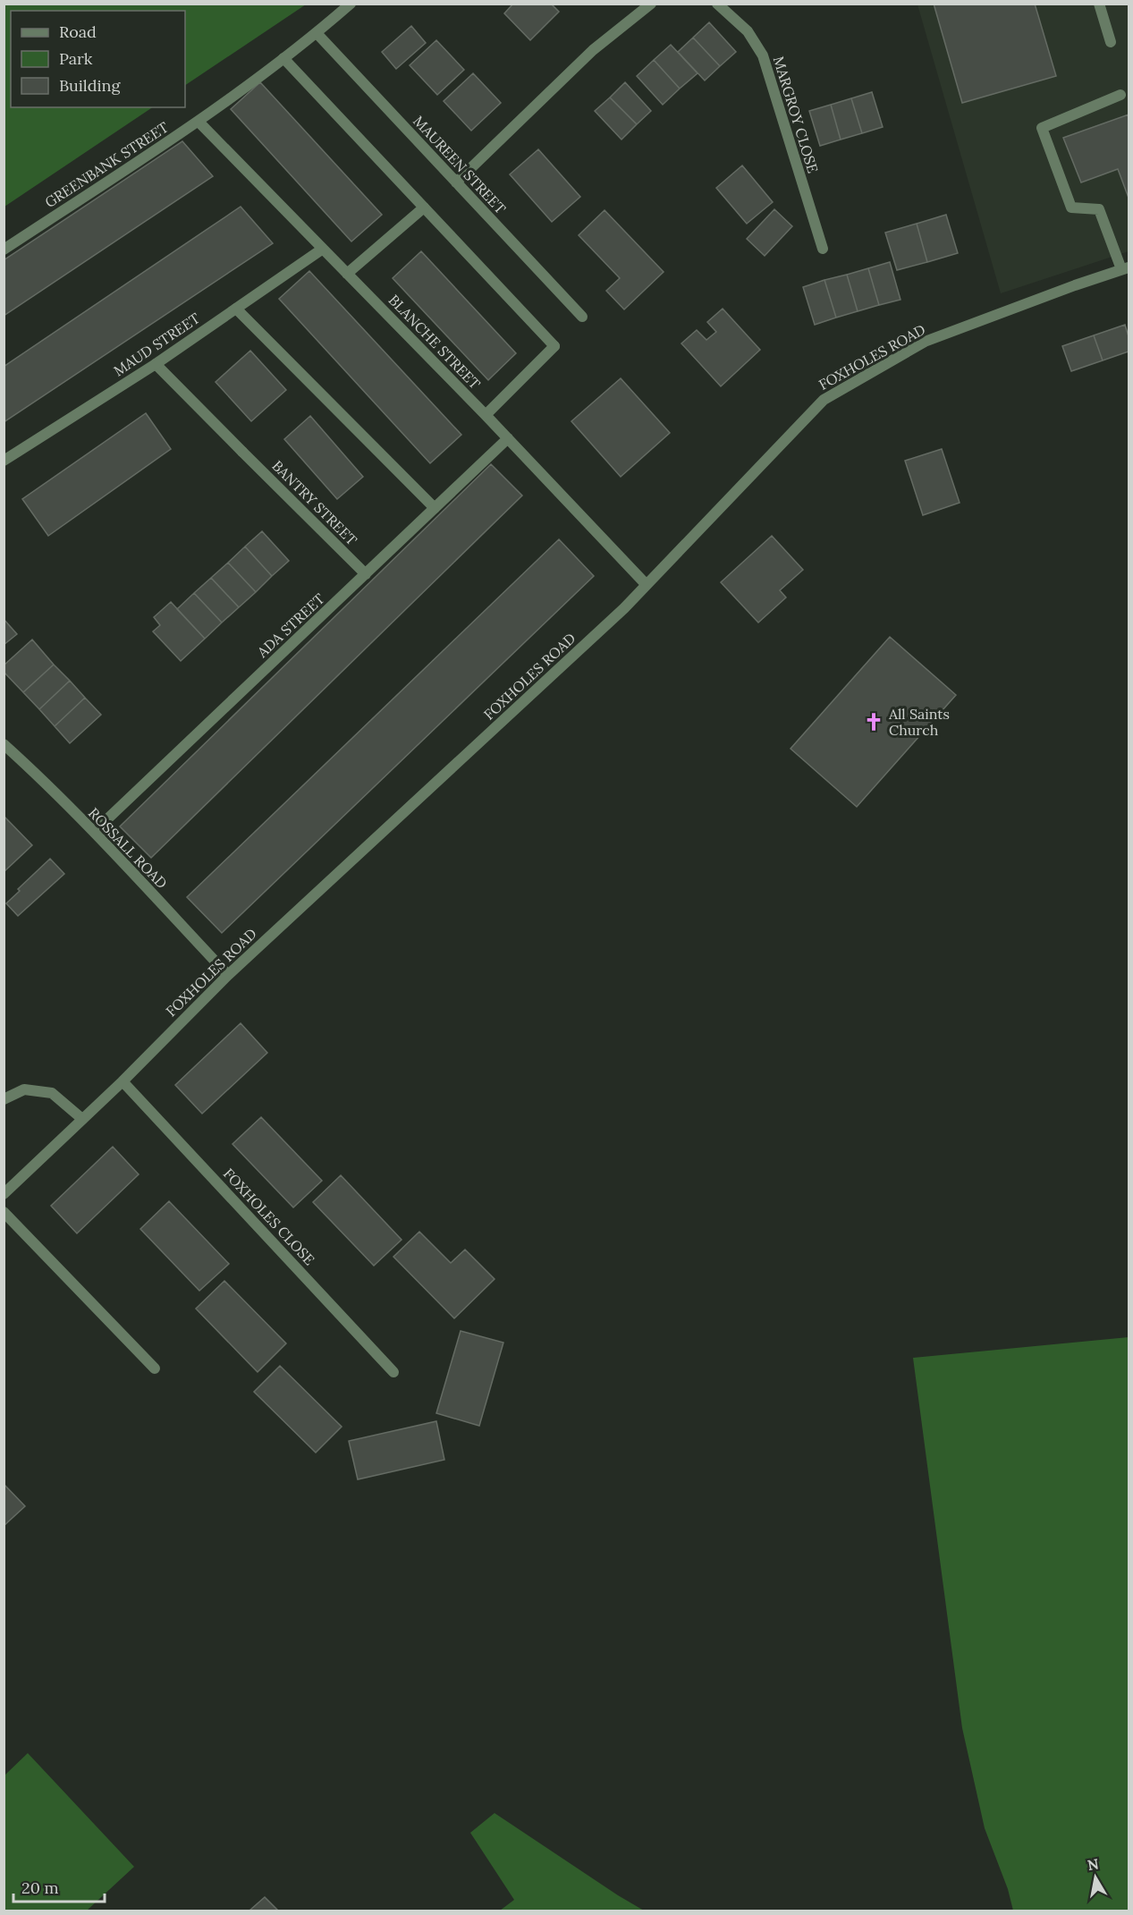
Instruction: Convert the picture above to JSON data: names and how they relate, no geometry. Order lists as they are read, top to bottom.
{
  "streets": {
    "street": [
      "MARGROY CLOSE",
      "GREENBANK STREET",
      "MAUREEN STREET",
      "BLANCHE STREET",
      "MAUD STREET",
      "FOXHOLES ROAD",
      "BANTRY STREET",
      "ADA STREET",
      "ROSSALL ROAD",
      "FOXHOLES CLOSE"
    ]
  },
  "crossings": [
    ["GREENBANK STREET", "MAUREEN STREET"],
    ["GREENBANK STREET", "BLANCHE STREET"],
    ["BLANCHE STREET", "MAUD STREET"],
    ["BLANCHE STREET", "FOXHOLES ROAD"],
    ["BLANCHE STREET", "ADA STREET"],
    ["MAUD STREET", "BANTRY STREET"],
    ["FOXHOLES ROAD", "ROSSALL ROAD"],
    ["FOXHOLES ROAD", "FOXHOLES CLOSE"],
    ["BANTRY STREET", "ADA STREET"],
    ["ADA STREET", "ROSSALL ROAD"]
  ],
  "places": {
    "church": ["All Saints Church"]
  },
  "legend": ["Road", "Park", "Building"],
  "scale_bar": "20 m",
  "north": "top"
}
